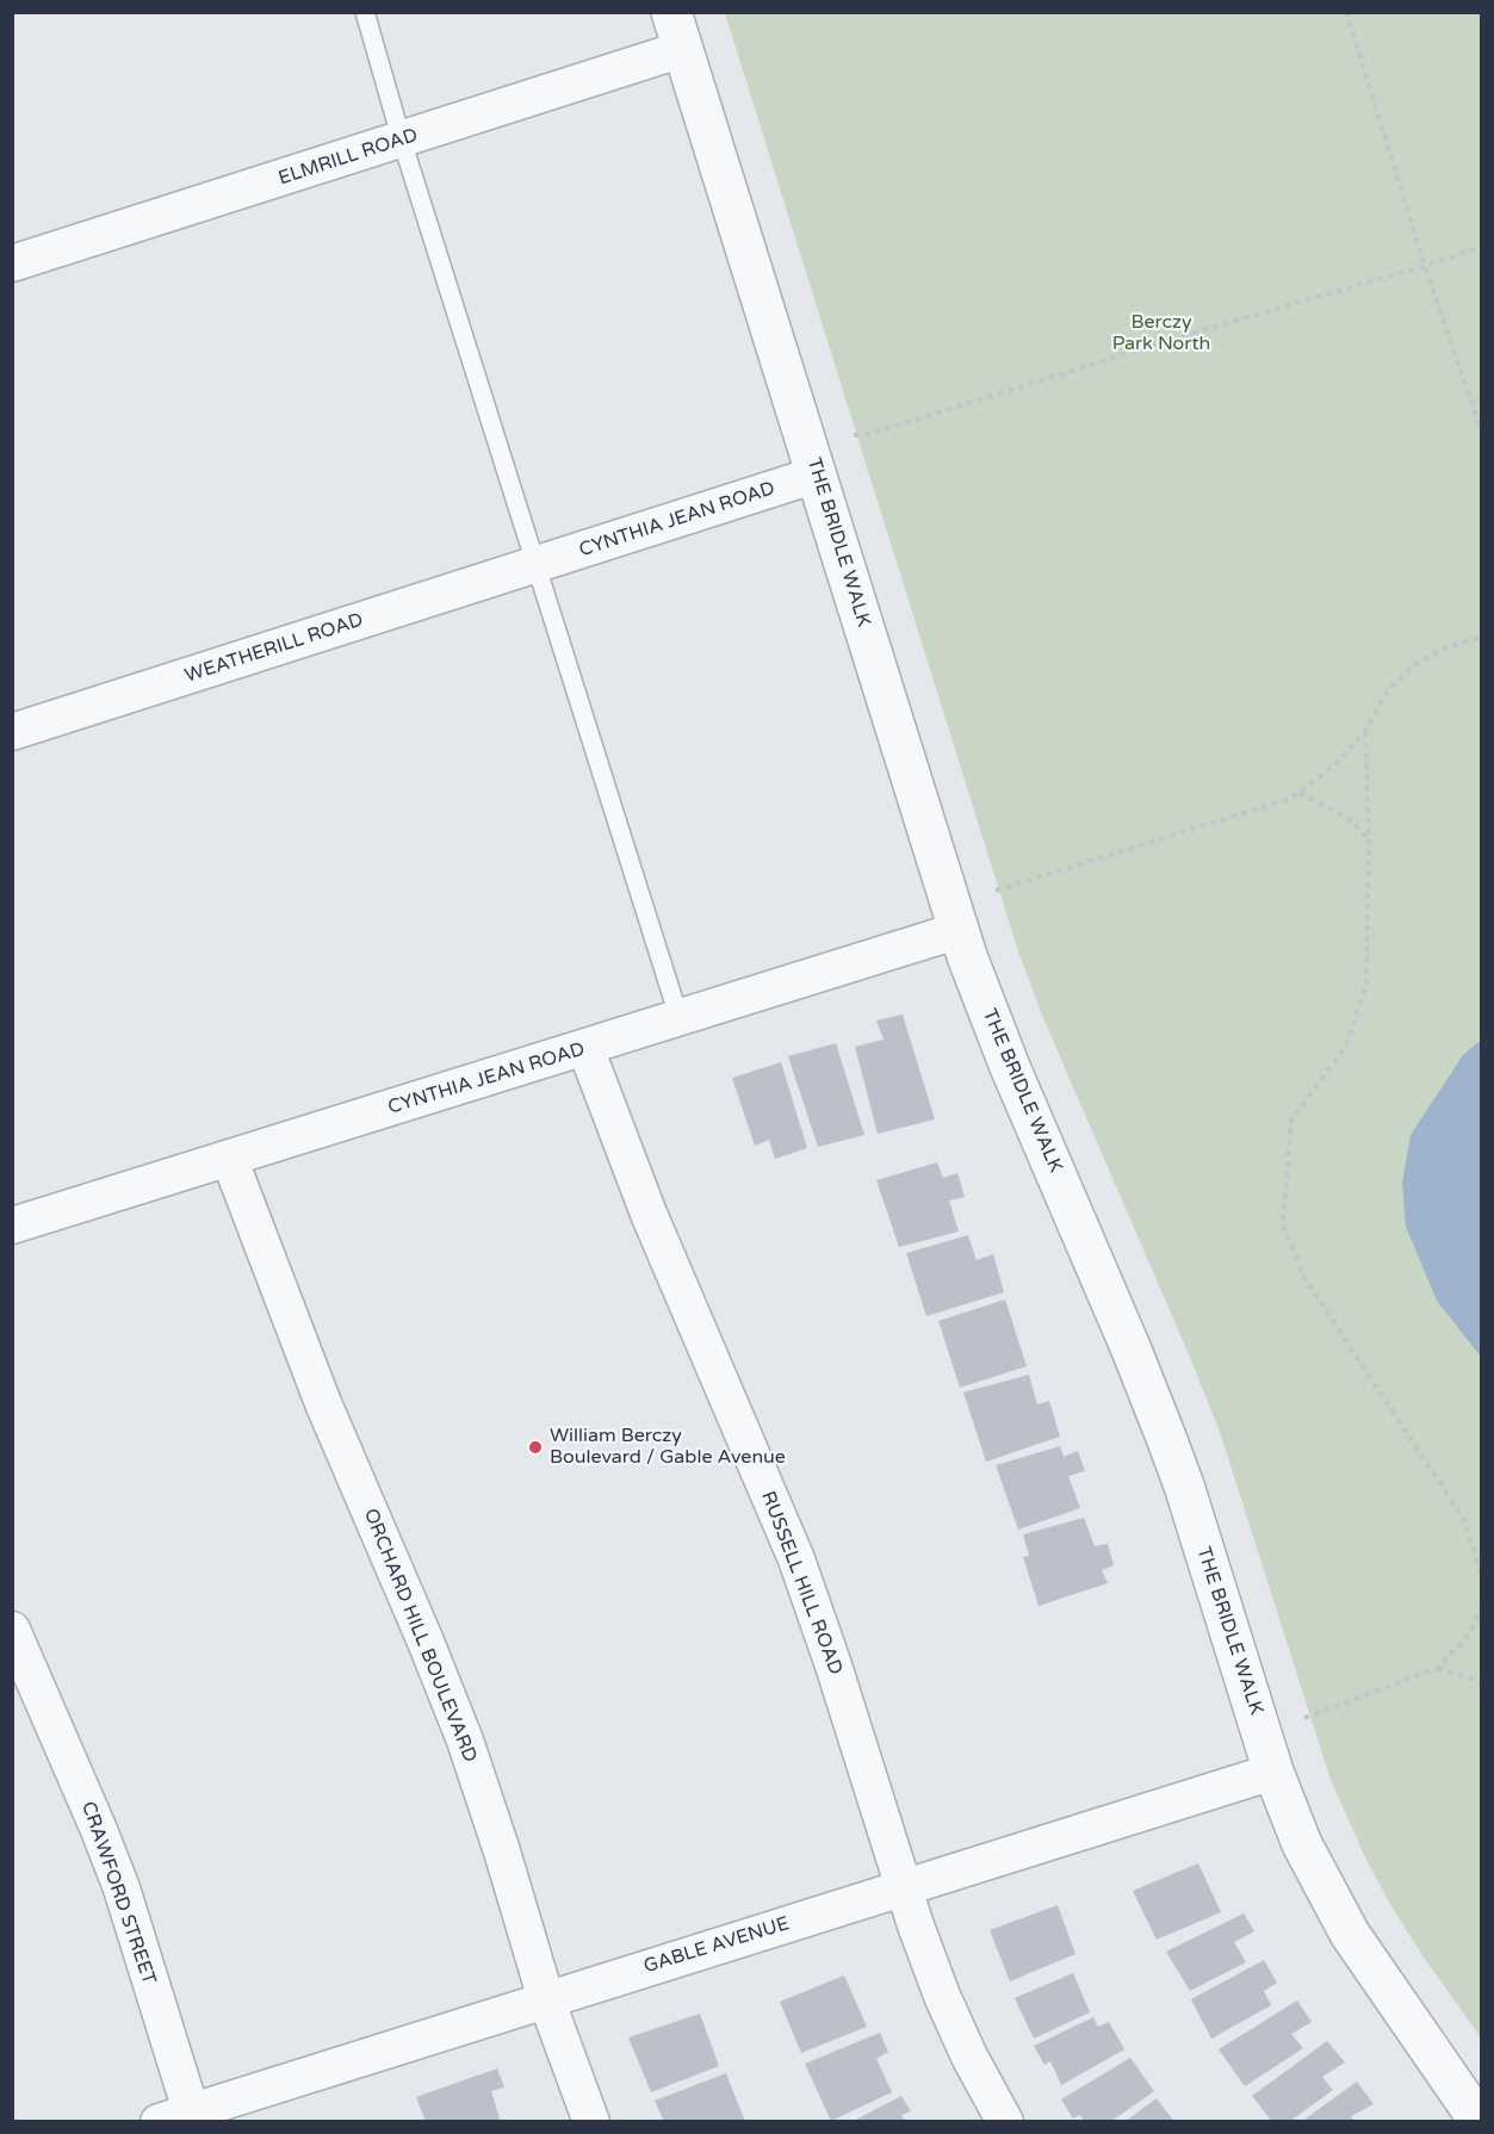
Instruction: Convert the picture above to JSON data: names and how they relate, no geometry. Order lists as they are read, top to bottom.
{
  "streets": {
    "street": [
      "ELMRILL ROAD",
      "CYNTHIA JEAN ROAD",
      "THE BRIDLE WALK",
      "WEATHERILL ROAD",
      "RUSSELL HILL ROAD",
      "ORCHARD HILL BOULEVARD",
      "CRAWFORD STREET",
      "GABLE AVENUE"
    ]
  },
  "crossings": [
    ["ELMRILL ROAD", "THE BRIDLE WALK"],
    ["CYNTHIA JEAN ROAD", "THE BRIDLE WALK"],
    ["CYNTHIA JEAN ROAD", "WEATHERILL ROAD"],
    ["CYNTHIA JEAN ROAD", "RUSSELL HILL ROAD"],
    ["CYNTHIA JEAN ROAD", "ORCHARD HILL BOULEVARD"],
    ["THE BRIDLE WALK", "GABLE AVENUE"],
    ["RUSSELL HILL ROAD", "GABLE AVENUE"],
    ["ORCHARD HILL BOULEVARD", "GABLE AVENUE"],
    ["CRAWFORD STREET", "GABLE AVENUE"]
  ],
  "parks": ["Berczy Park North"],
  "places": ["William Berczy Boulevard / Gable Avenue"]
}
